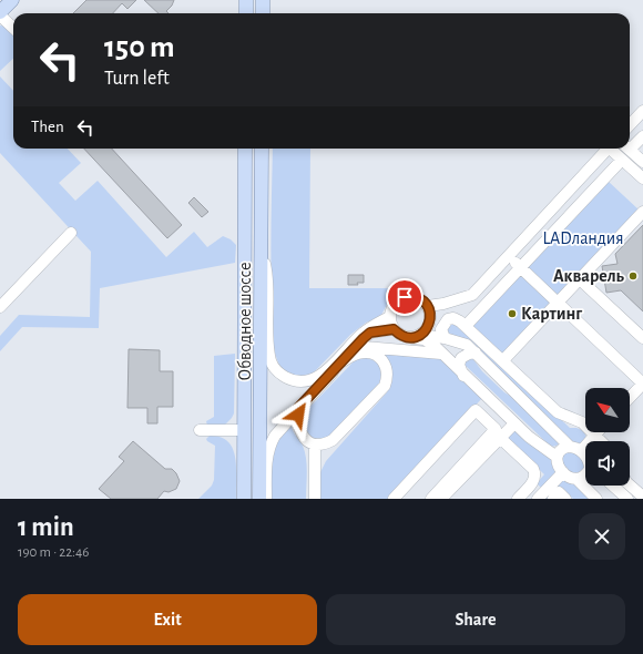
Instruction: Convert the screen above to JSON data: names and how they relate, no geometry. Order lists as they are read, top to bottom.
{
  "streets": {
    "main road": ["Обводное шоссе"]
  },
  "parks": ["LADландия"],
  "places": ["Акварель", "Картинг"],
  "north": "top left",
  "page": {
    "turn": ["150 m", "Turn left"],
    "then": "Then",
    "heading": ["1 min", "190 m · 22:46"],
    "buttons": ["Exit", "Share"]
  }
}
